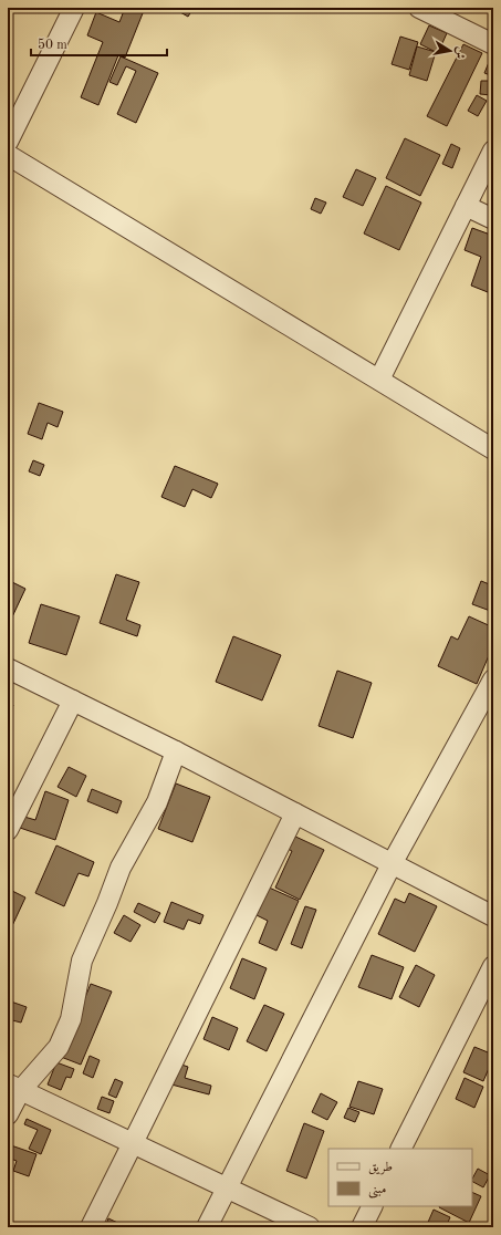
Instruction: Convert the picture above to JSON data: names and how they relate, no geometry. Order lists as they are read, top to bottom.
{
  "legend": ["طريق", "مبنى"],
  "scale_bar": "50 m",
  "north": "right"
}
